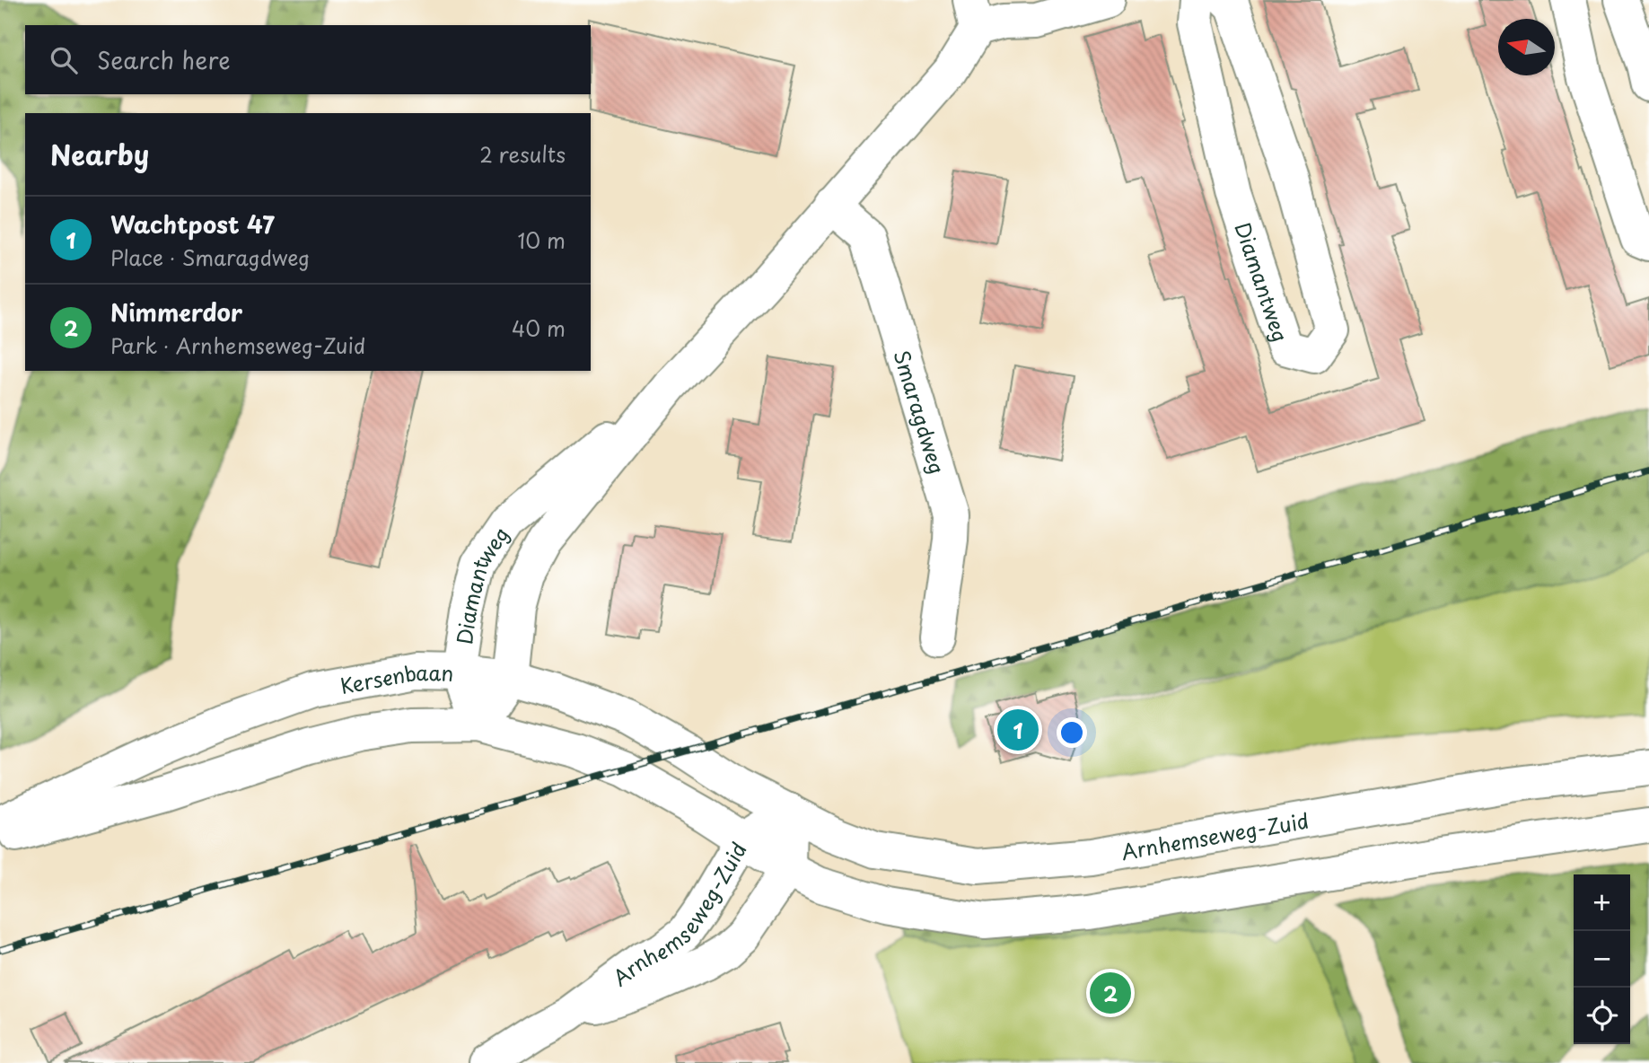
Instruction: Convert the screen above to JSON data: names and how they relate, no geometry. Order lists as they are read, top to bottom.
{
  "streets": {
    "street": [
      "Diamantweg",
      "Smaragdweg",
      "Kersenbaan",
      "Arnhemseweg-Zuid"
    ]
  },
  "crossings": [
    ["Diamantweg", "Smaragdweg"],
    ["Diamantweg", "Kersenbaan"],
    ["Kersenbaan", "Arnhemseweg-Zuid"]
  ],
  "north": "left",
  "page": {
    "search": "Search here",
    "heading": ["Nearby", "2 results"],
    "list": [
      {
        "mark": "1",
        "name": "Wachtpost 47",
        "note": "Place · Smaragdweg",
        "value": "10 m"
      },
      {
        "mark": "2",
        "name": "Nimmerdor",
        "note": "Park · Arnhemseweg-Zuid",
        "value": "40 m"
      }
    ],
    "pins": ["1", "2"],
    "map_buttons": ["+", "−"]
  }
}
